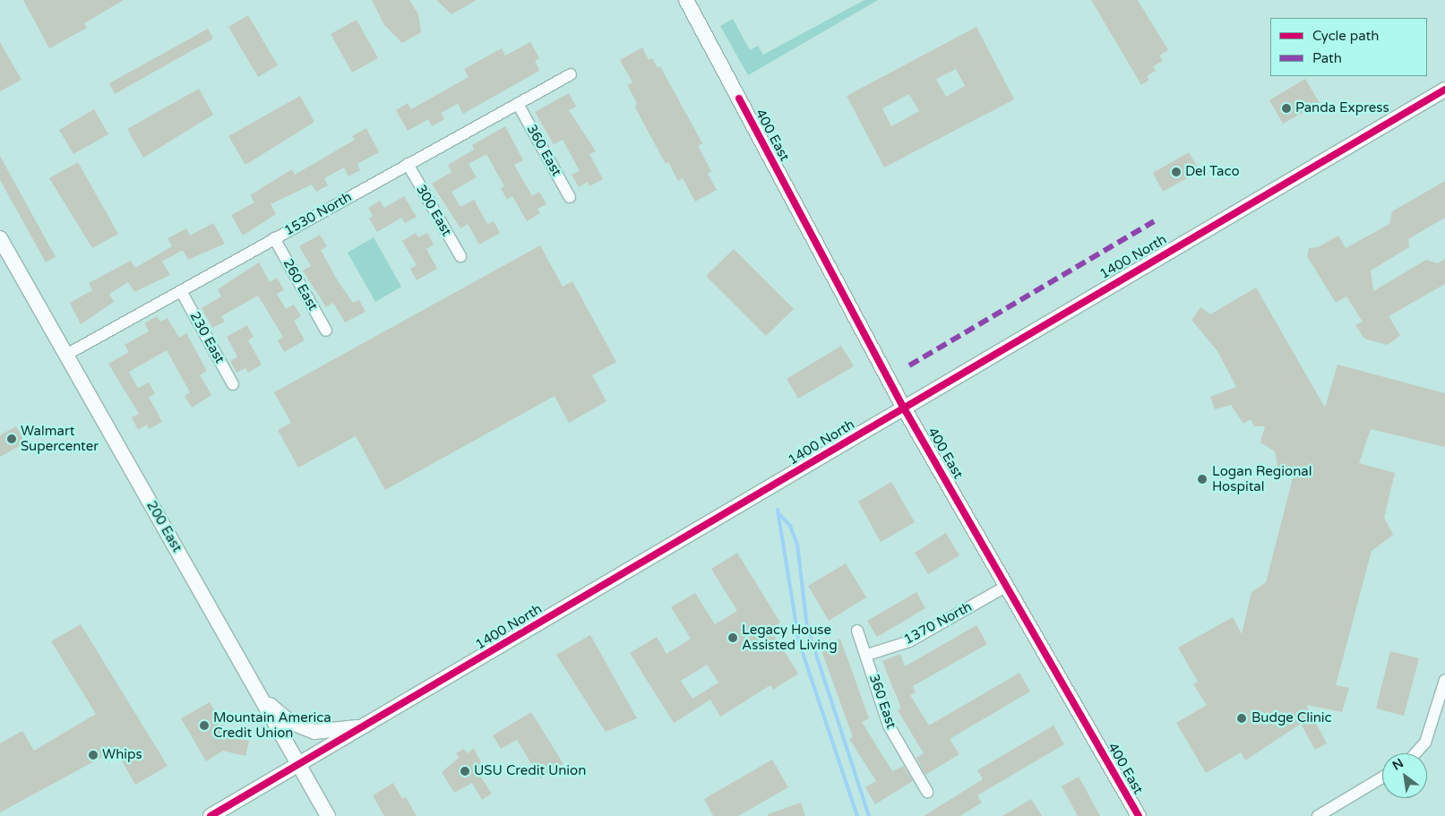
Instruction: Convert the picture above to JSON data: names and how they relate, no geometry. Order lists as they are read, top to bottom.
{
  "streets": {
    "main road": ["400 East", "1400 North", "200 East"],
    "street": [
      "360 East",
      "300 East",
      "1530 North",
      "260 East",
      "230 East",
      "1370 North"
    ]
  },
  "crossings": [
    ["400 East", "1400 North"],
    ["400 East", "1370 North"],
    ["360 East", "1530 North"],
    ["360 East", "1370 North"],
    ["300 East", "1530 North"],
    ["1530 North", "260 East"],
    ["1530 North", "230 East"],
    ["1530 North", "200 East"],
    ["1400 North", "200 East"]
  ],
  "places": [
    "Panda Express",
    "Del Taco",
    "Walmart Supercenter",
    "Logan Regional Hospital",
    "Legacy House Assisted Living",
    "Budge Clinic",
    "Mountain America Credit Union",
    "Whips",
    "USU Credit Union"
  ],
  "legend": ["Cycle path", "Path"],
  "north": "top left"
}
